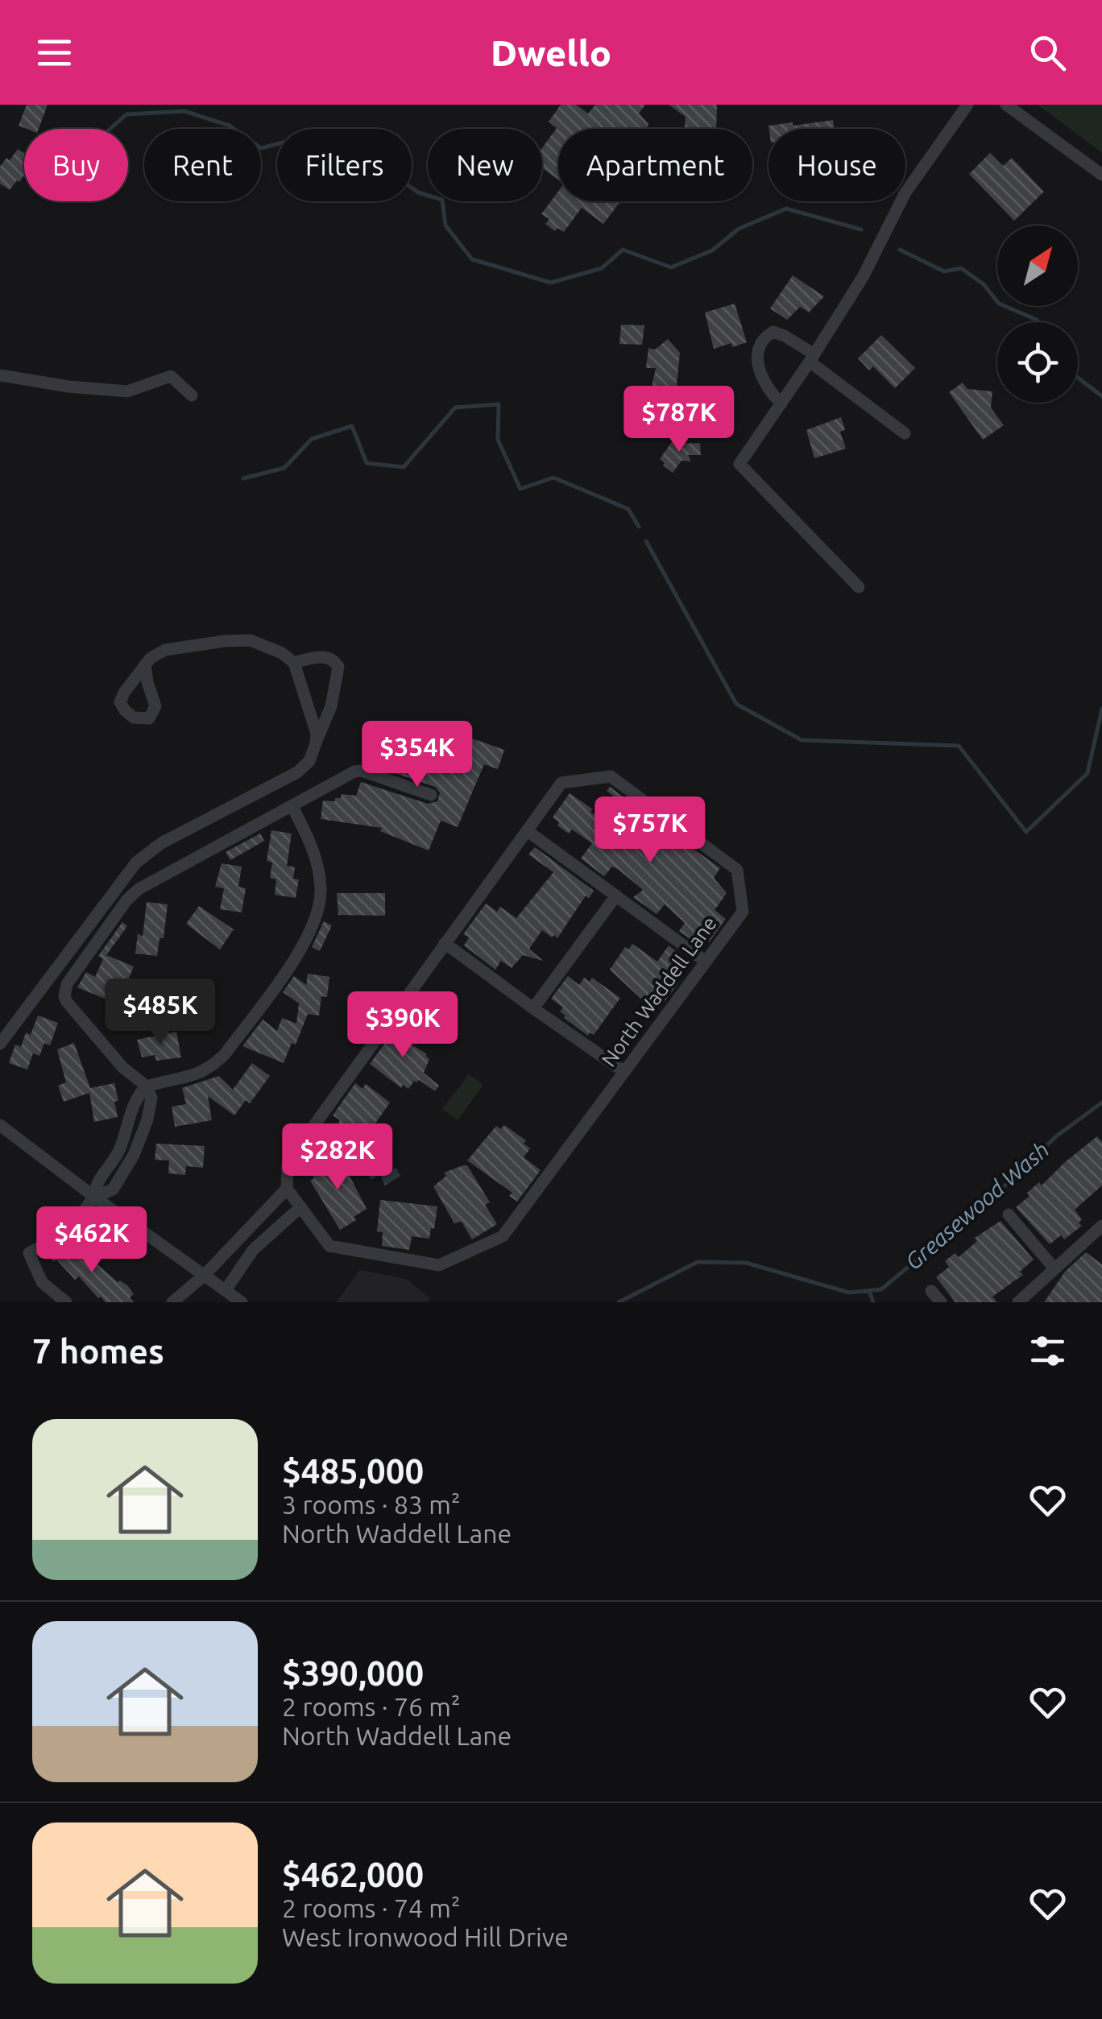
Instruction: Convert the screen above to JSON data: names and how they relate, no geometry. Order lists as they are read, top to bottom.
{
  "streets": {
    "street": ["North Waddell Lane"]
  },
  "water": ["Greasewood Wash"],
  "north": "top right",
  "page": {
    "header": "Dwello",
    "chip": [
      "Buy",
      "Rent",
      "Filters",
      "New",
      "Apartment",
      "House"
    ],
    "price": [
      "$787K",
      "$354K",
      "$757K",
      "$485K",
      "$390K",
      "$282K",
      "$462K"
    ],
    "heading": "7 homes",
    "list": [
      {
        "name": "$485,000",
        "note": "3 rooms · 83 m² · North Waddell Lane"
      },
      {
        "name": "$390,000",
        "note": "2 rooms · 76 m² · North Waddell Lane"
      },
      {
        "name": "$462,000",
        "note": "2 rooms · 74 m² · West Ironwood Hill Drive"
      }
    ]
  }
}
